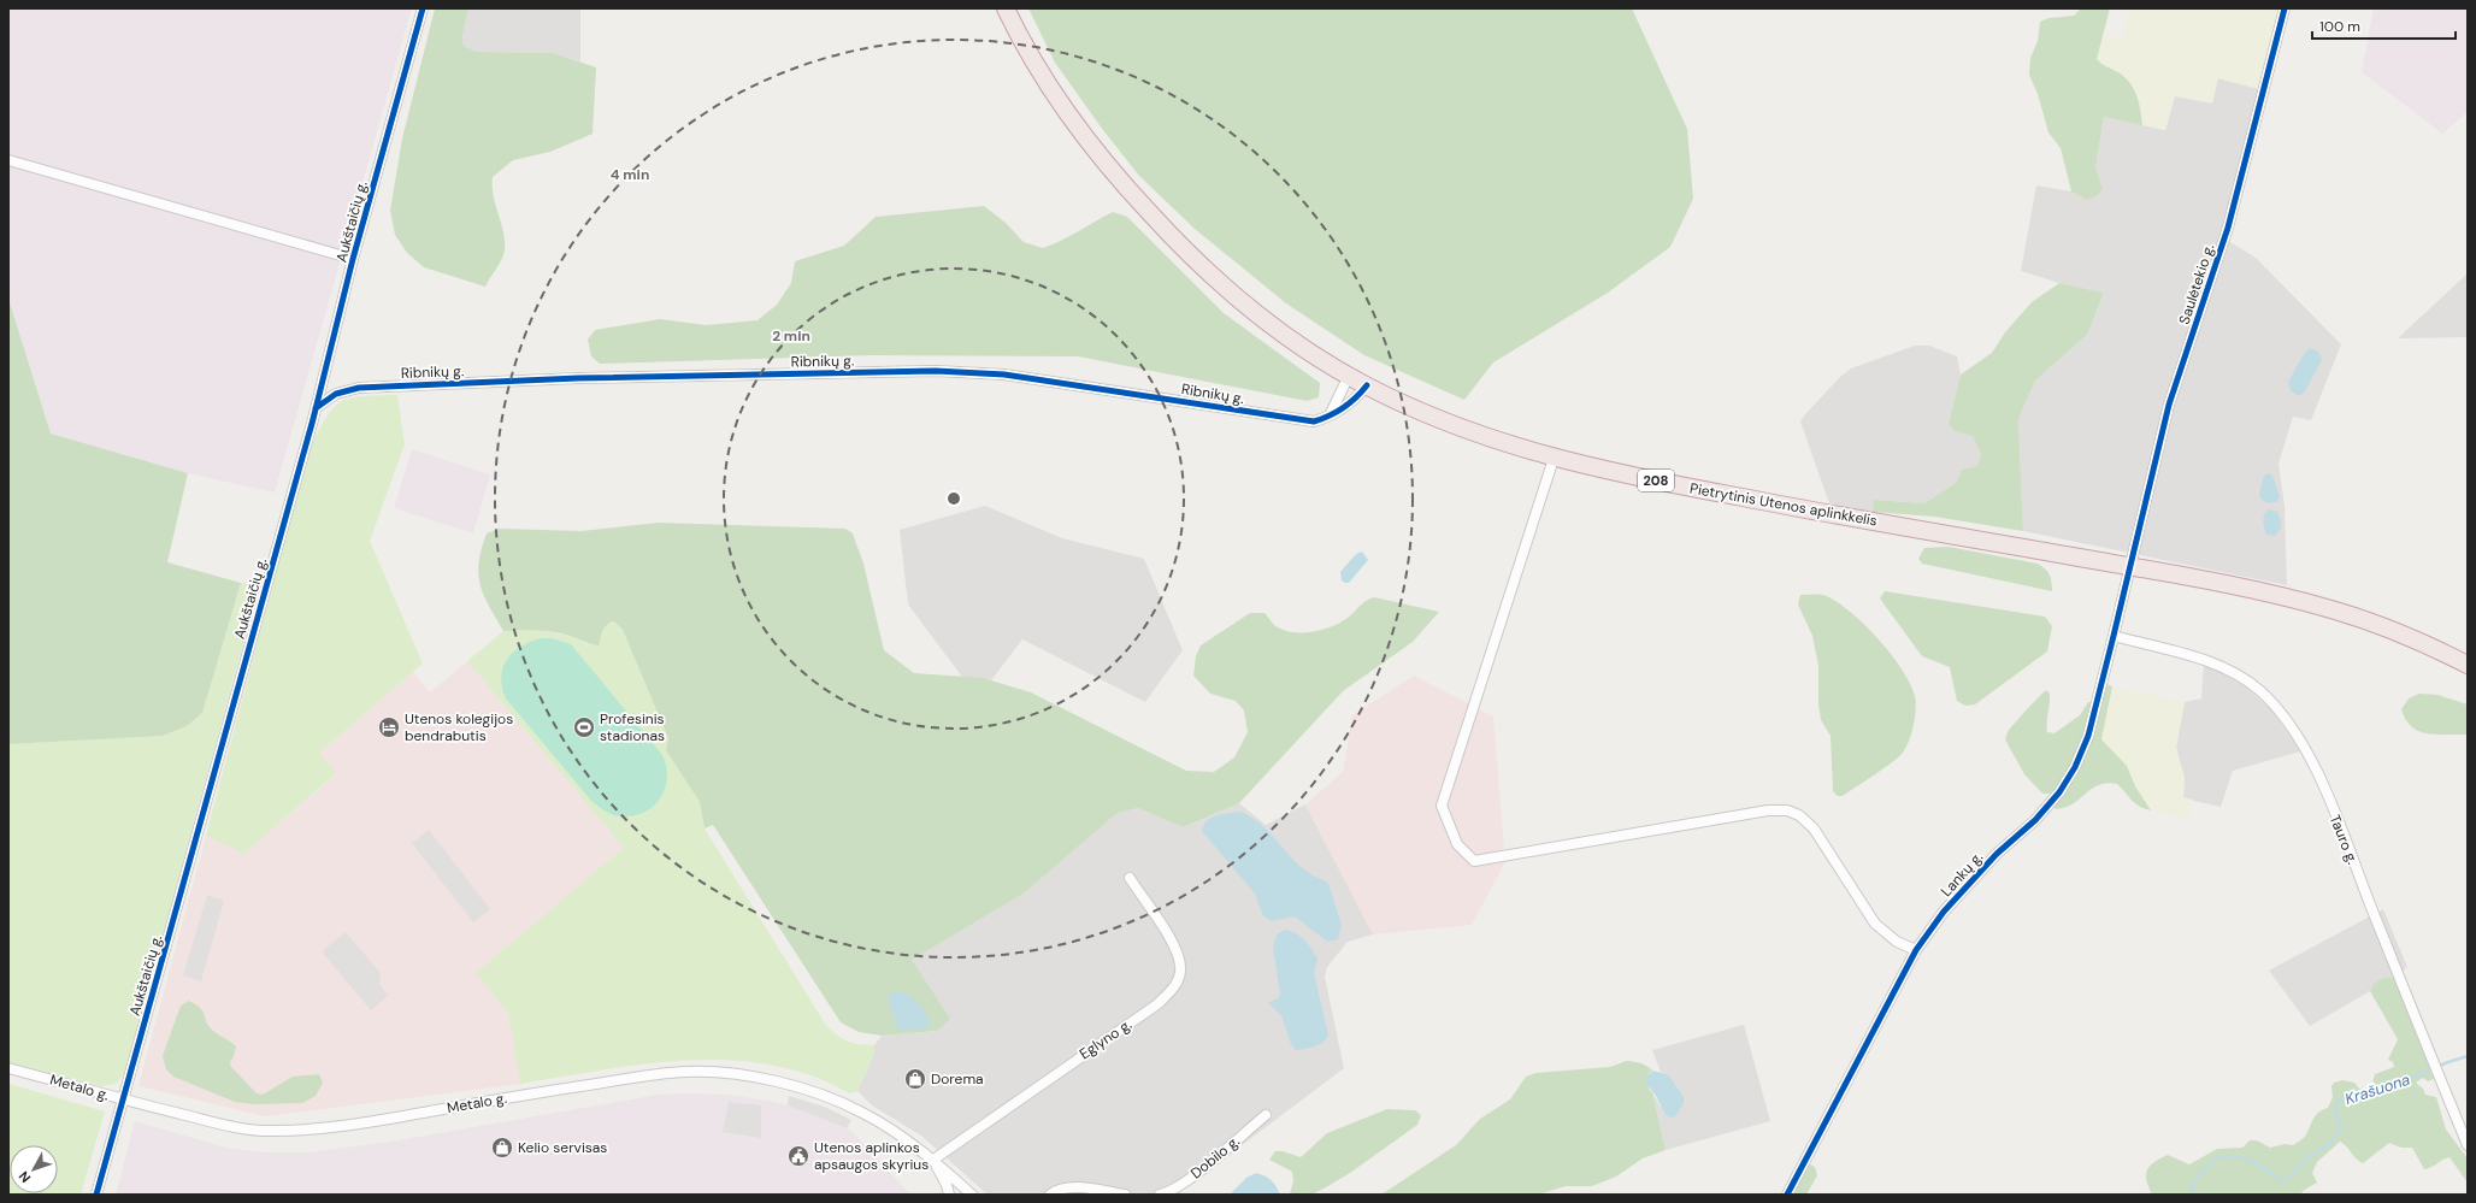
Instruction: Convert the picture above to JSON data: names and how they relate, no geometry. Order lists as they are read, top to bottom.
{
  "streets": {
    "highway": ["208", "Pietrytinis Utenos aplinkkelis"],
    "street": [
      "Aukštaičių g.",
      "Saulėtekio g.",
      "Ribnikų g.",
      "Tauro g.",
      "Lankų g.",
      "Eglyno g.",
      "Metalo g.",
      "Dobilo g."
    ]
  },
  "crossings": [
    ["Aukštaičių g.", "Ribnikų g."],
    ["Aukštaičių g.", "Metalo g."],
    ["Saulėtekio g.", "Pietrytinis Utenos aplinkkelis"],
    ["Saulėtekio g.", "Lankų g."],
    ["Ribnikų g.", "Pietrytinis Utenos aplinkkelis"],
    ["Pietrytinis Utenos aplinkkelis", "Lankų g."],
    ["Tauro g.", "Lankų g."],
    ["Eglyno g.", "Metalo g."]
  ],
  "water": ["Krašuona"],
  "places": {
    "hotel": ["Utenos kolegijos bendrabutis"],
    "sports": ["Profesinis stadionas"],
    "shop": ["Dorema", "Kelio servisas"],
    "public building": ["Utenos aplinkos apsaugos skyrius"]
  },
  "scale_bar": "100 m",
  "north": "bottom left",
  "rings": ["4 min", "2 min"]
}
